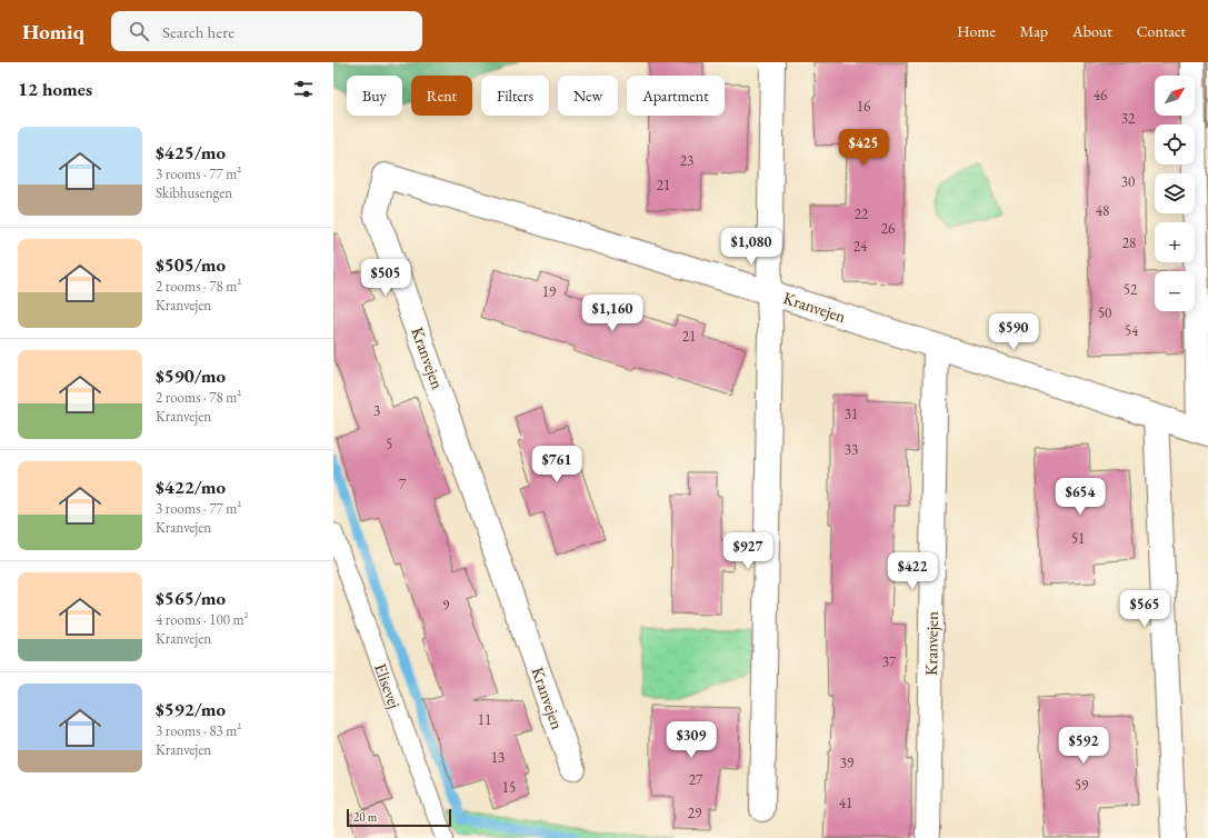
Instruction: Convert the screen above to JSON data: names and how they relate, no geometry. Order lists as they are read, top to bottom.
{
  "streets": {
    "street": ["Kranvejen"],
    "lane": ["Elisevej"]
  },
  "house_numbers": [
    "46",
    "16",
    "32",
    "23",
    "30",
    "21",
    "48",
    "22",
    "26",
    "28",
    "24",
    "52",
    "19",
    "50",
    "54",
    "21",
    "3",
    "31",
    "5",
    "33",
    "7",
    "51",
    "9",
    "37",
    "11",
    "13",
    "39",
    "27",
    "59",
    "15",
    "41",
    "29"
  ],
  "scale_bar": "20 m",
  "north": "top right",
  "page": {
    "header": "Homiq",
    "search": "Search here",
    "nav": [
      "Home",
      "Map",
      "About",
      "Contact"
    ],
    "heading": "12 homes",
    "map_buttons": ["+", "−"],
    "chip": [
      "Buy",
      "Rent",
      "Filters",
      "New",
      "Apartment"
    ],
    "list": [
      {
        "name": "$425/mo",
        "note": "3 rooms · 77 m² · Skibhusengen"
      },
      {
        "name": "$505/mo",
        "note": "2 rooms · 78 m² · Kranvejen"
      },
      {
        "name": "$590/mo",
        "note": "2 rooms · 78 m² · Kranvejen"
      },
      {
        "name": "$422/mo",
        "note": "3 rooms · 77 m² · Kranvejen"
      },
      {
        "name": "$565/mo",
        "note": "4 rooms · 100 m² · Kranvejen"
      },
      {
        "name": "$592/mo",
        "note": "3 rooms · 83 m² · Kranvejen"
      }
    ],
    "price": [
      "$425",
      "$1,080",
      "$505",
      "$1,160",
      "$590",
      "$761",
      "$654",
      "$927",
      "$422",
      "$565",
      "$309",
      "$592"
    ],
    "scale": "20 m"
  }
}
